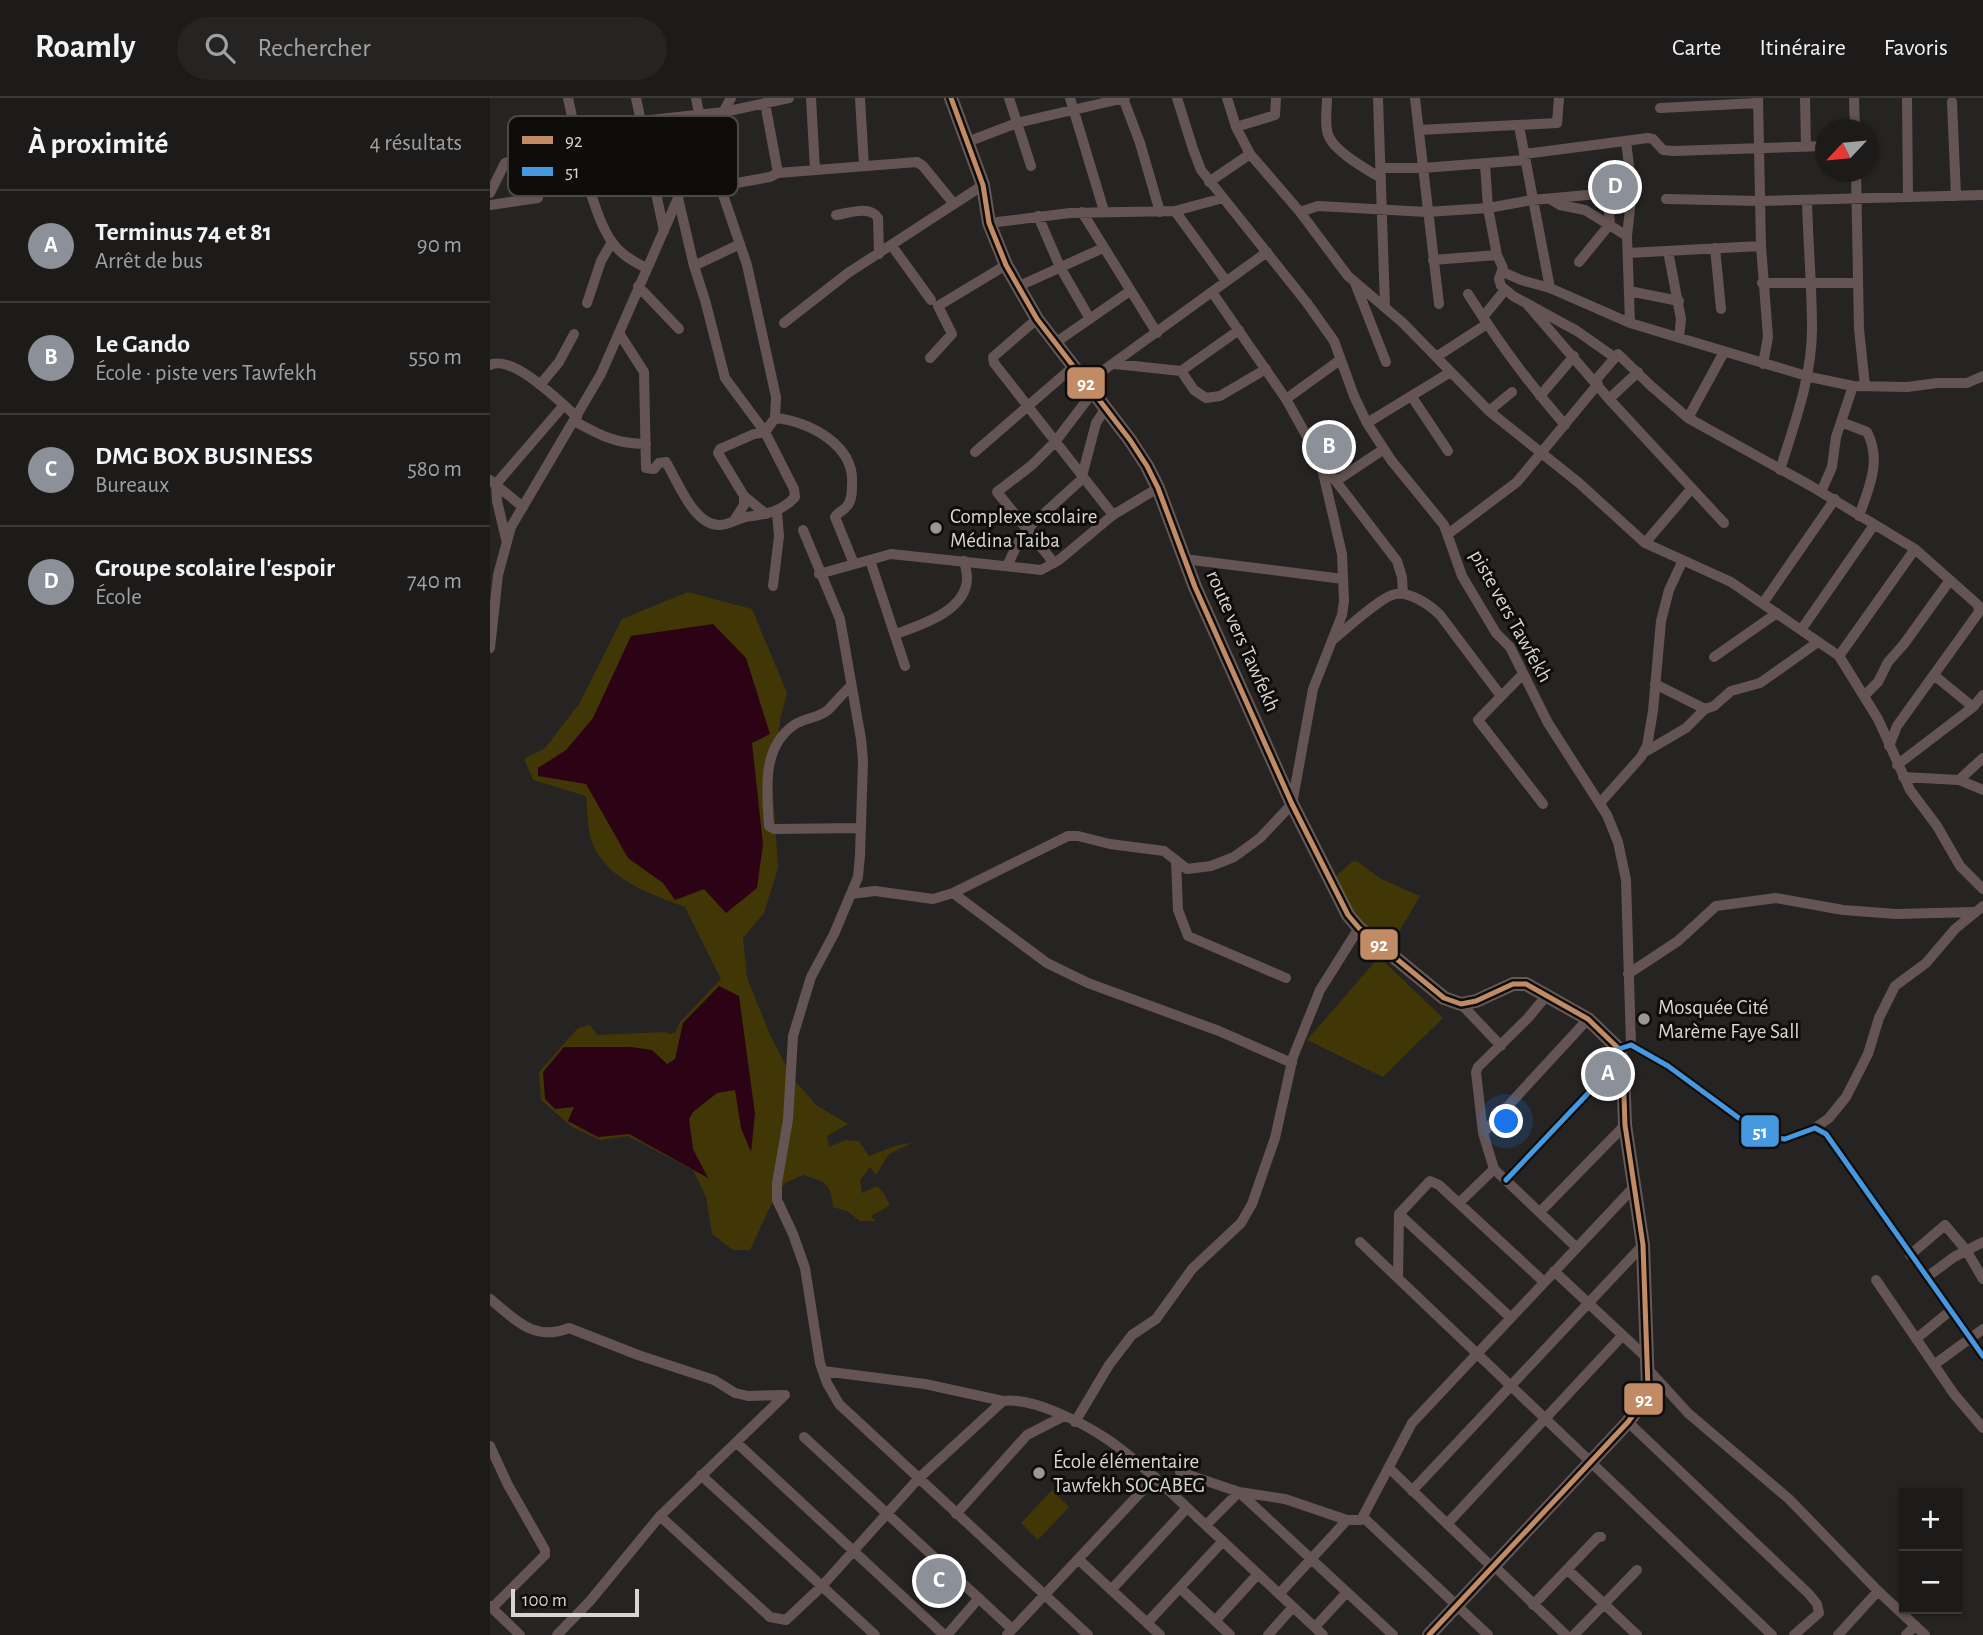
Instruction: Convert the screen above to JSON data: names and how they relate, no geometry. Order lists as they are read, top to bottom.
{
  "streets": {
    "street": ["piste vers Tawfekh", "route vers Tawfekh"]
  },
  "places": ["Complexe scolaire Médina Taiba", "Mosquée Cité Marème Faye Sall", "École élémentaire Tawfekh SOCABEG"],
  "lines": ["transit line 92", "transit line 51"],
  "legend": ["92", "51"],
  "scale_bar": "100 m",
  "north": "bottom left",
  "page": {
    "header": "Roamly",
    "search": "Rechercher",
    "nav": ["Carte", "Itinéraire", "Favoris"],
    "heading": ["À proximité", "4 résultats"],
    "pins": [
      "D",
      "B",
      "A",
      "C"
    ],
    "list": [
      {
        "mark": "A",
        "name": "Terminus 74 et 81",
        "note": "Arrêt de bus",
        "value": "90 m"
      },
      {
        "mark": "B",
        "name": "Le Gando",
        "note": "École · piste vers Tawfekh",
        "value": "550 m"
      },
      {
        "mark": "C",
        "name": "DMG BOX BUSINESS",
        "note": "Bureaux",
        "value": "580 m"
      },
      {
        "mark": "D",
        "name": "Groupe scolaire l'espoir",
        "note": "École",
        "value": "740 m"
      }
    ],
    "map_buttons": ["+", "−"],
    "scale": "100 m"
  }
}
